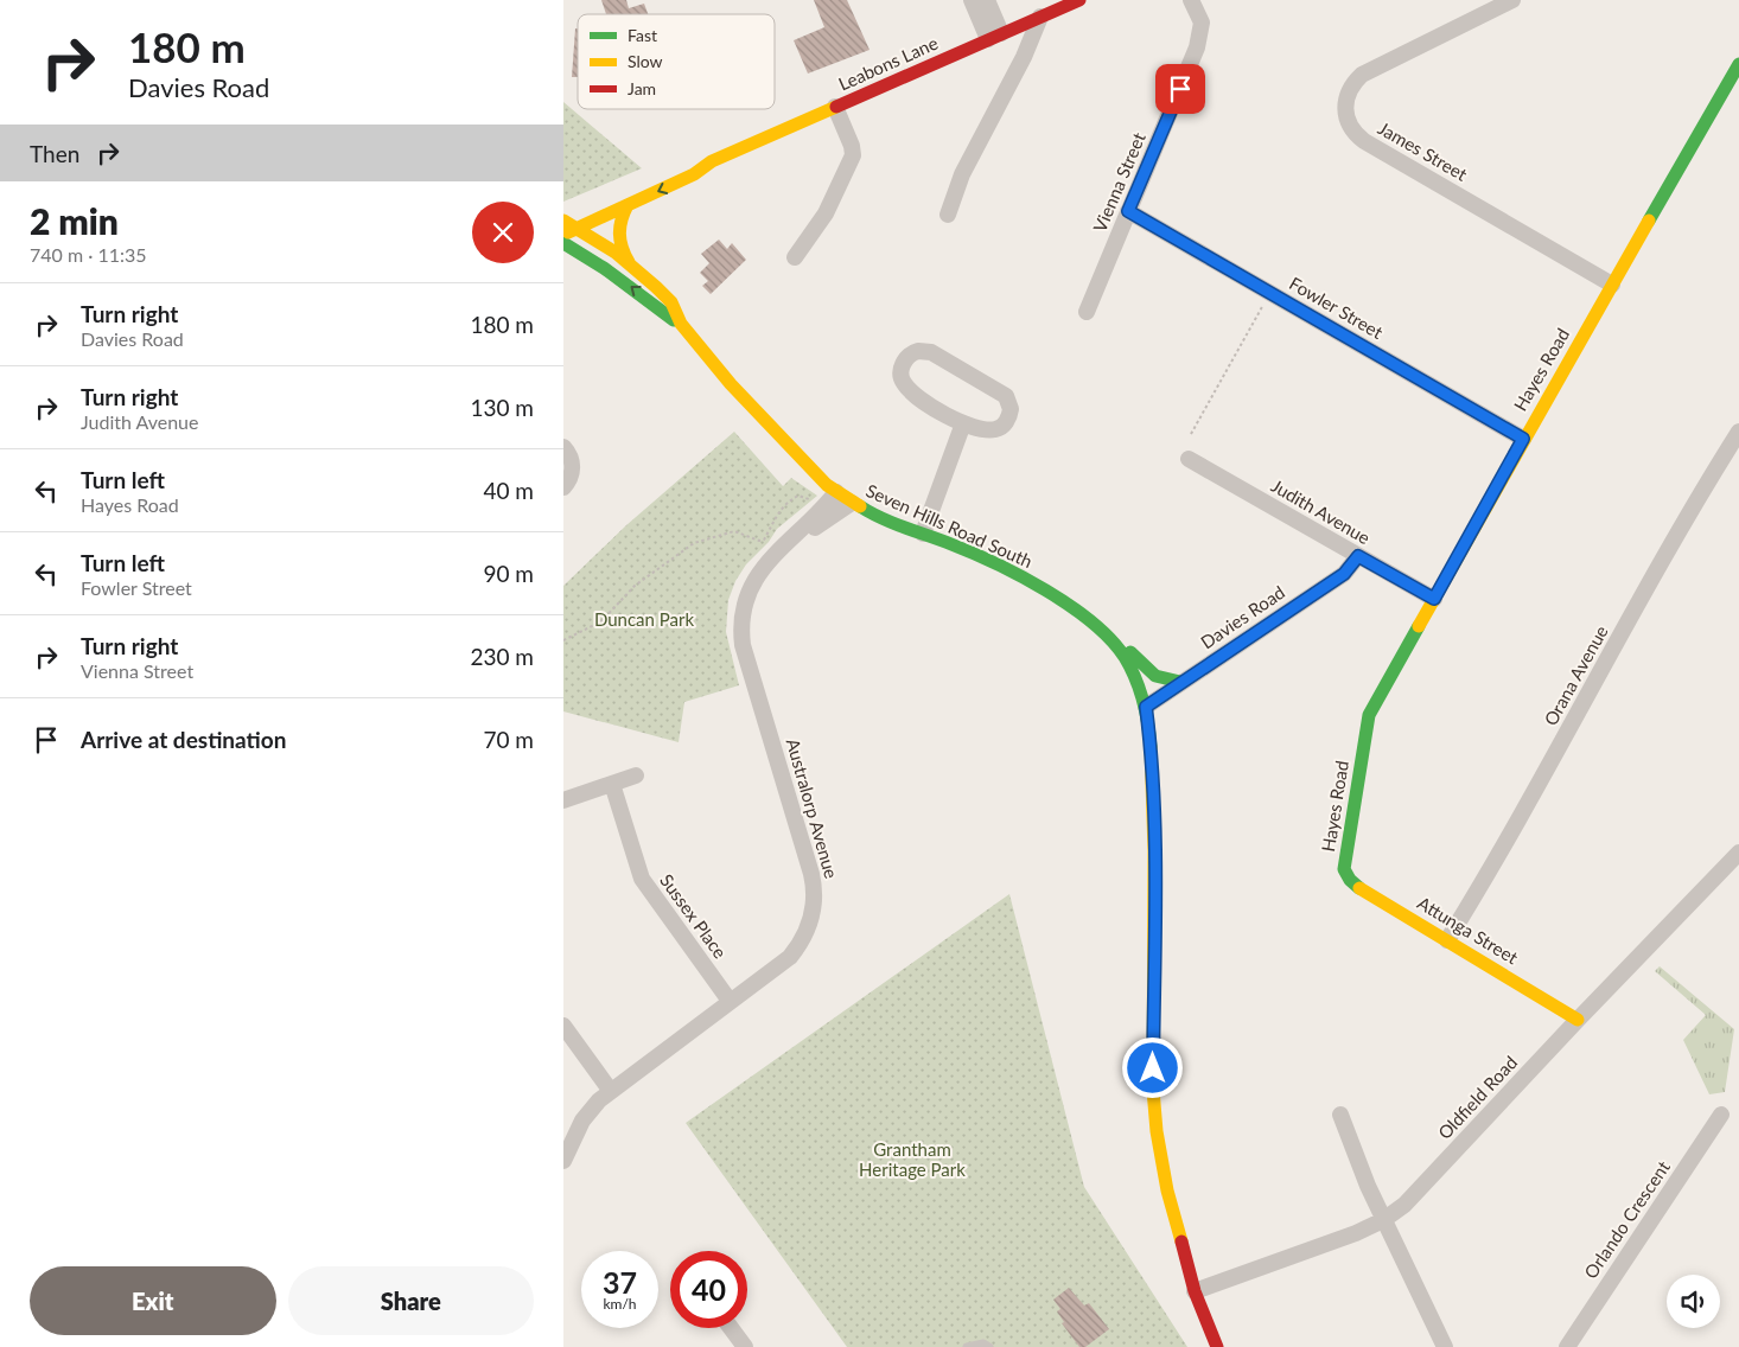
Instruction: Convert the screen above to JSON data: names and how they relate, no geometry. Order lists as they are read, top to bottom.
{
  "streets": {
    "street": [
      "Leabons Lane",
      "James Street",
      "Vienna Street",
      "Fowler Street",
      "Hayes Road",
      "Judith Avenue",
      "Seven Hills Road South",
      "Davies Road",
      "Orana Avenue",
      "Australorp Avenue",
      "Sussex Place",
      "Attunga Street",
      "Oldfield Road",
      "Orlando Crescent"
    ]
  },
  "crossings": [
    ["Leabons Lane", "Seven Hills Road South"],
    ["James Street", "Hayes Road"],
    ["Vienna Street", "Fowler Street"],
    ["Fowler Street", "Hayes Road"],
    ["Hayes Road", "Judith Avenue"],
    ["Hayes Road", "Attunga Street"],
    ["Judith Avenue", "Davies Road"],
    ["Seven Hills Road South", "Davies Road"],
    ["Seven Hills Road South", "Australorp Avenue"],
    ["Seven Hills Road South", "Oldfield Road"],
    ["Orana Avenue", "Attunga Street"],
    ["Australorp Avenue", "Sussex Place"],
    ["Attunga Street", "Oldfield Road"]
  ],
  "parks": ["Duncan Park", "Grantham Heritage Park"],
  "legend": ["Fast", "Slow", "Jam"],
  "page": {
    "turn": ["180 m", "Davies Road"],
    "then": "Then",
    "heading": ["2 min", "740 m · 11:35"],
    "list": [
      {
        "name": "Turn right",
        "note": "Davies Road",
        "value": "180 m"
      },
      {
        "name": "Turn right",
        "note": "Judith Avenue",
        "value": "130 m"
      },
      {
        "name": "Turn left",
        "note": "Hayes Road",
        "value": "40 m"
      },
      {
        "name": "Turn left",
        "note": "Fowler Street",
        "value": "90 m"
      },
      {
        "name": "Turn right",
        "note": "Vienna Street",
        "value": "230 m"
      },
      {
        "name": "Arrive at destination",
        "value": "70 m"
      }
    ],
    "speed": "37 km/h",
    "limit": "40",
    "buttons": ["Exit", "Share"]
  }
}
